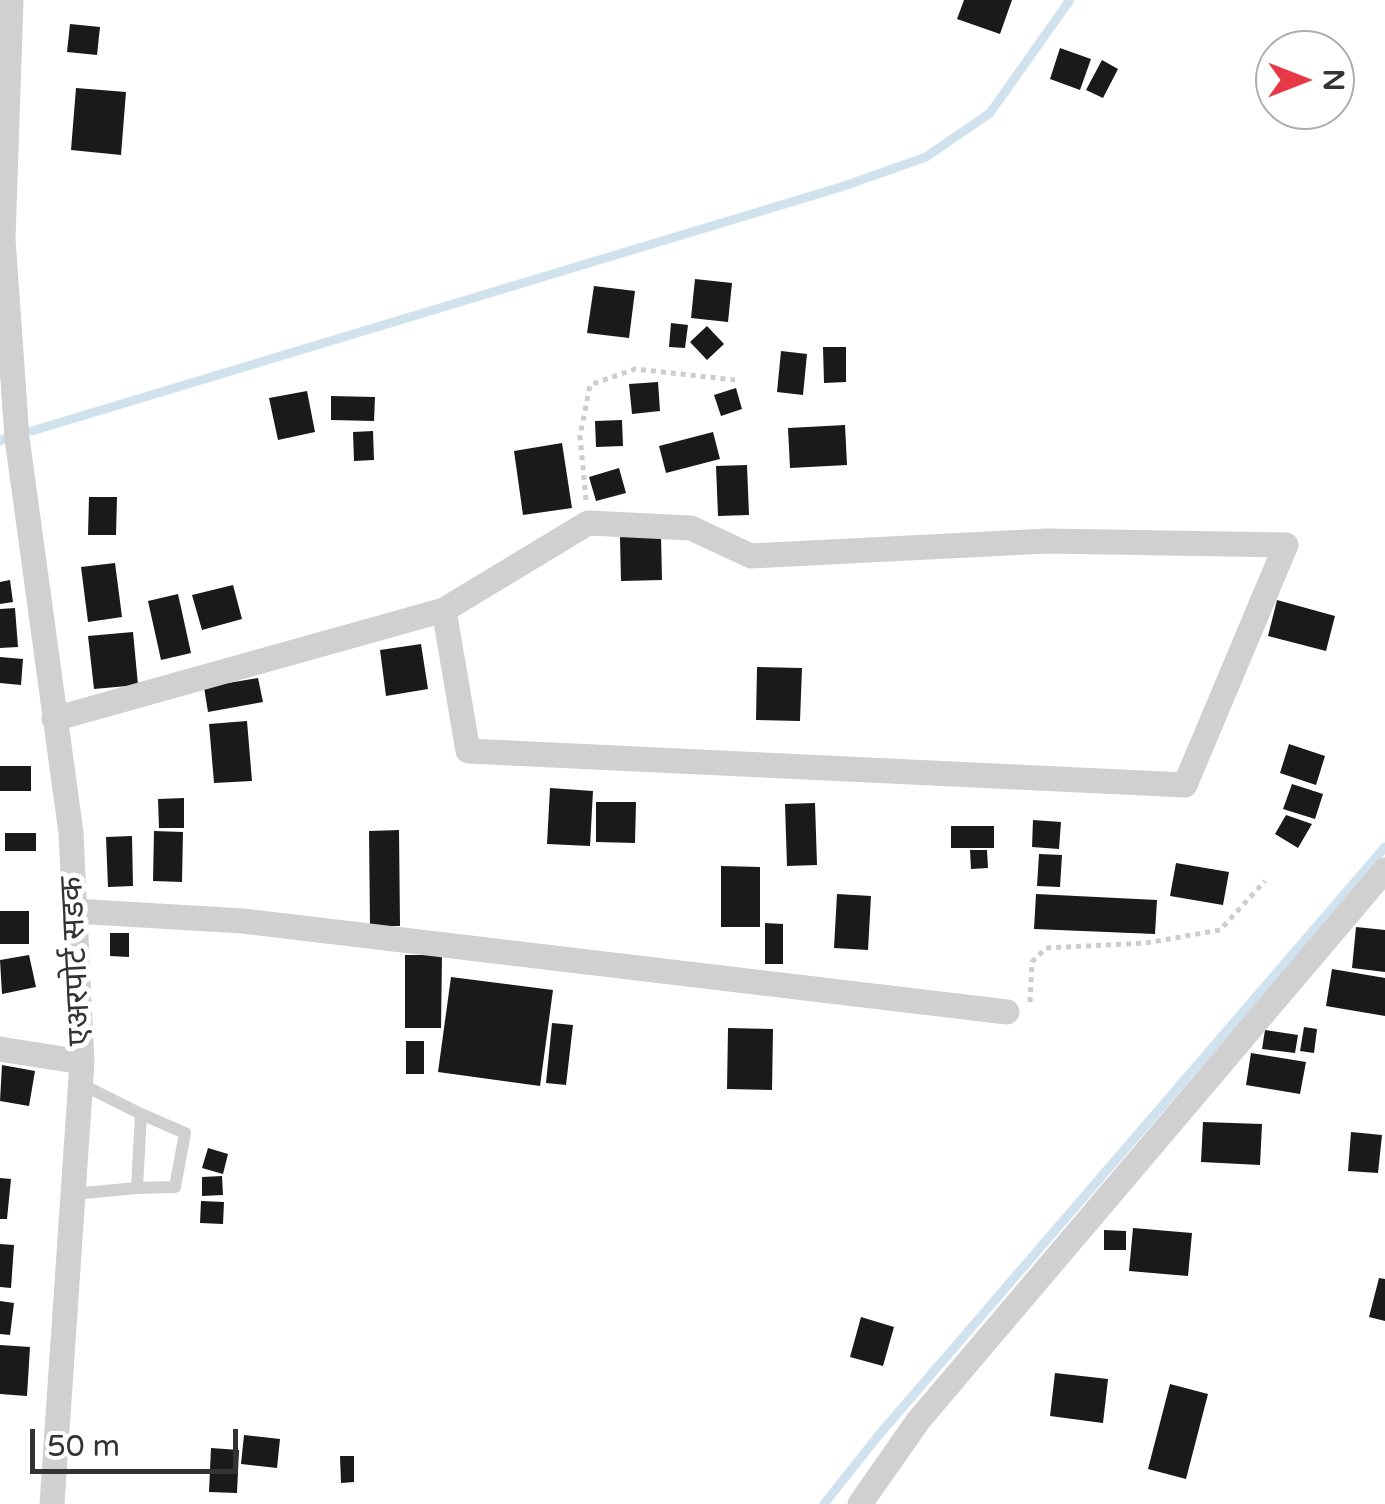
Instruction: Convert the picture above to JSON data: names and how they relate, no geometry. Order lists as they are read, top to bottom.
{
  "streets": {
    "street": ["एअरपोर्ट सडक"]
  },
  "scale_bar": "50 m",
  "north": "right"
}
